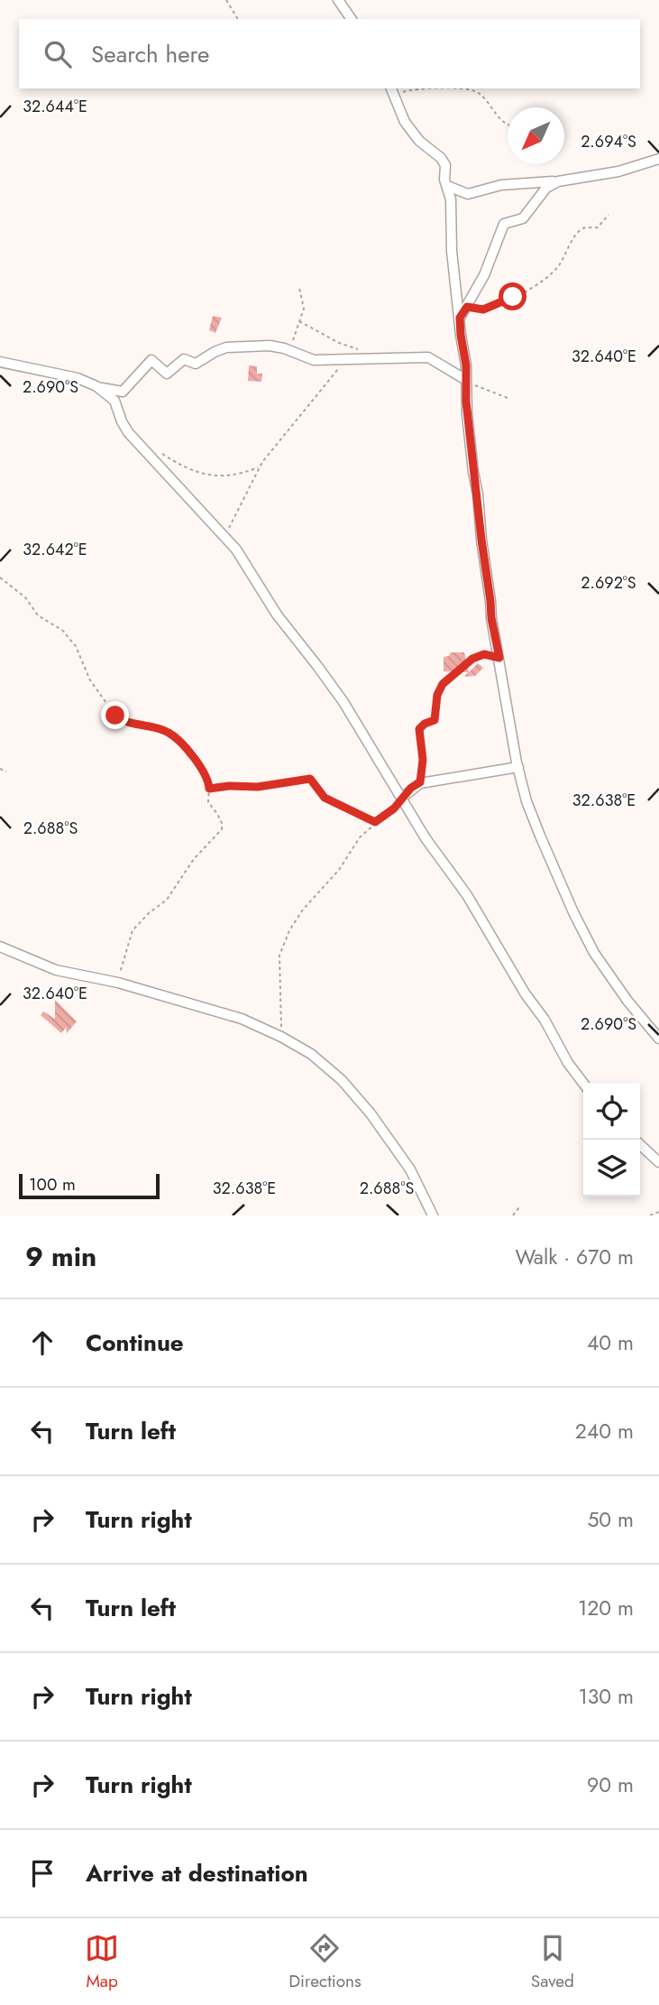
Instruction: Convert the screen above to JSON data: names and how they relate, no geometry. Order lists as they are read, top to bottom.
{
  "scale_bar": "100 m",
  "north": "bottom left",
  "page": {
    "search": "Search here",
    "scale": "100 m",
    "heading": ["9 min", "Walk · 670 m"],
    "list": [
      ["Continue", "40 m"],
      ["Turn left", "240 m"],
      ["Turn right", "50 m"],
      ["Turn left", "120 m"],
      ["Turn right", "130 m"],
      ["Turn right", "90 m"],
      "Arrive at destination"
    ],
    "nav": ["Map", "Directions", "Saved"]
  },
  "coordinates": [
    "32.644°E",
    "2.694°S",
    "32.640°E",
    "2.690°S",
    "32.642°E",
    "2.692°S",
    "32.638°E",
    "2.688°S"
  ]
}
